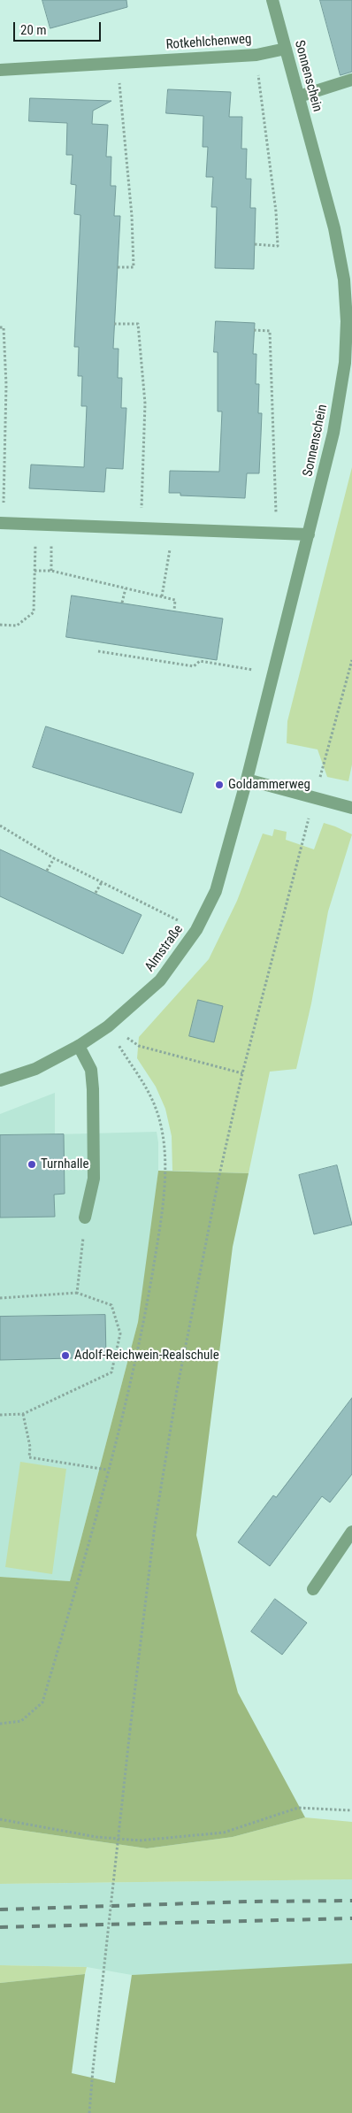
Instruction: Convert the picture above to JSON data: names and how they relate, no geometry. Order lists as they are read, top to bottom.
{
  "streets": {
    "street": ["Rotkehlchenweg", "Sonnenschein", "Almstraße"]
  },
  "crossings": [
    ["Rotkehlchenweg", "Sonnenschein"],
    ["Sonnenschein", "Almstraße"]
  ],
  "places": ["Goldammerweg", "Turnhalle", "Adolf-Reichwein-Realschule"],
  "scale_bar": "20 m"
}
